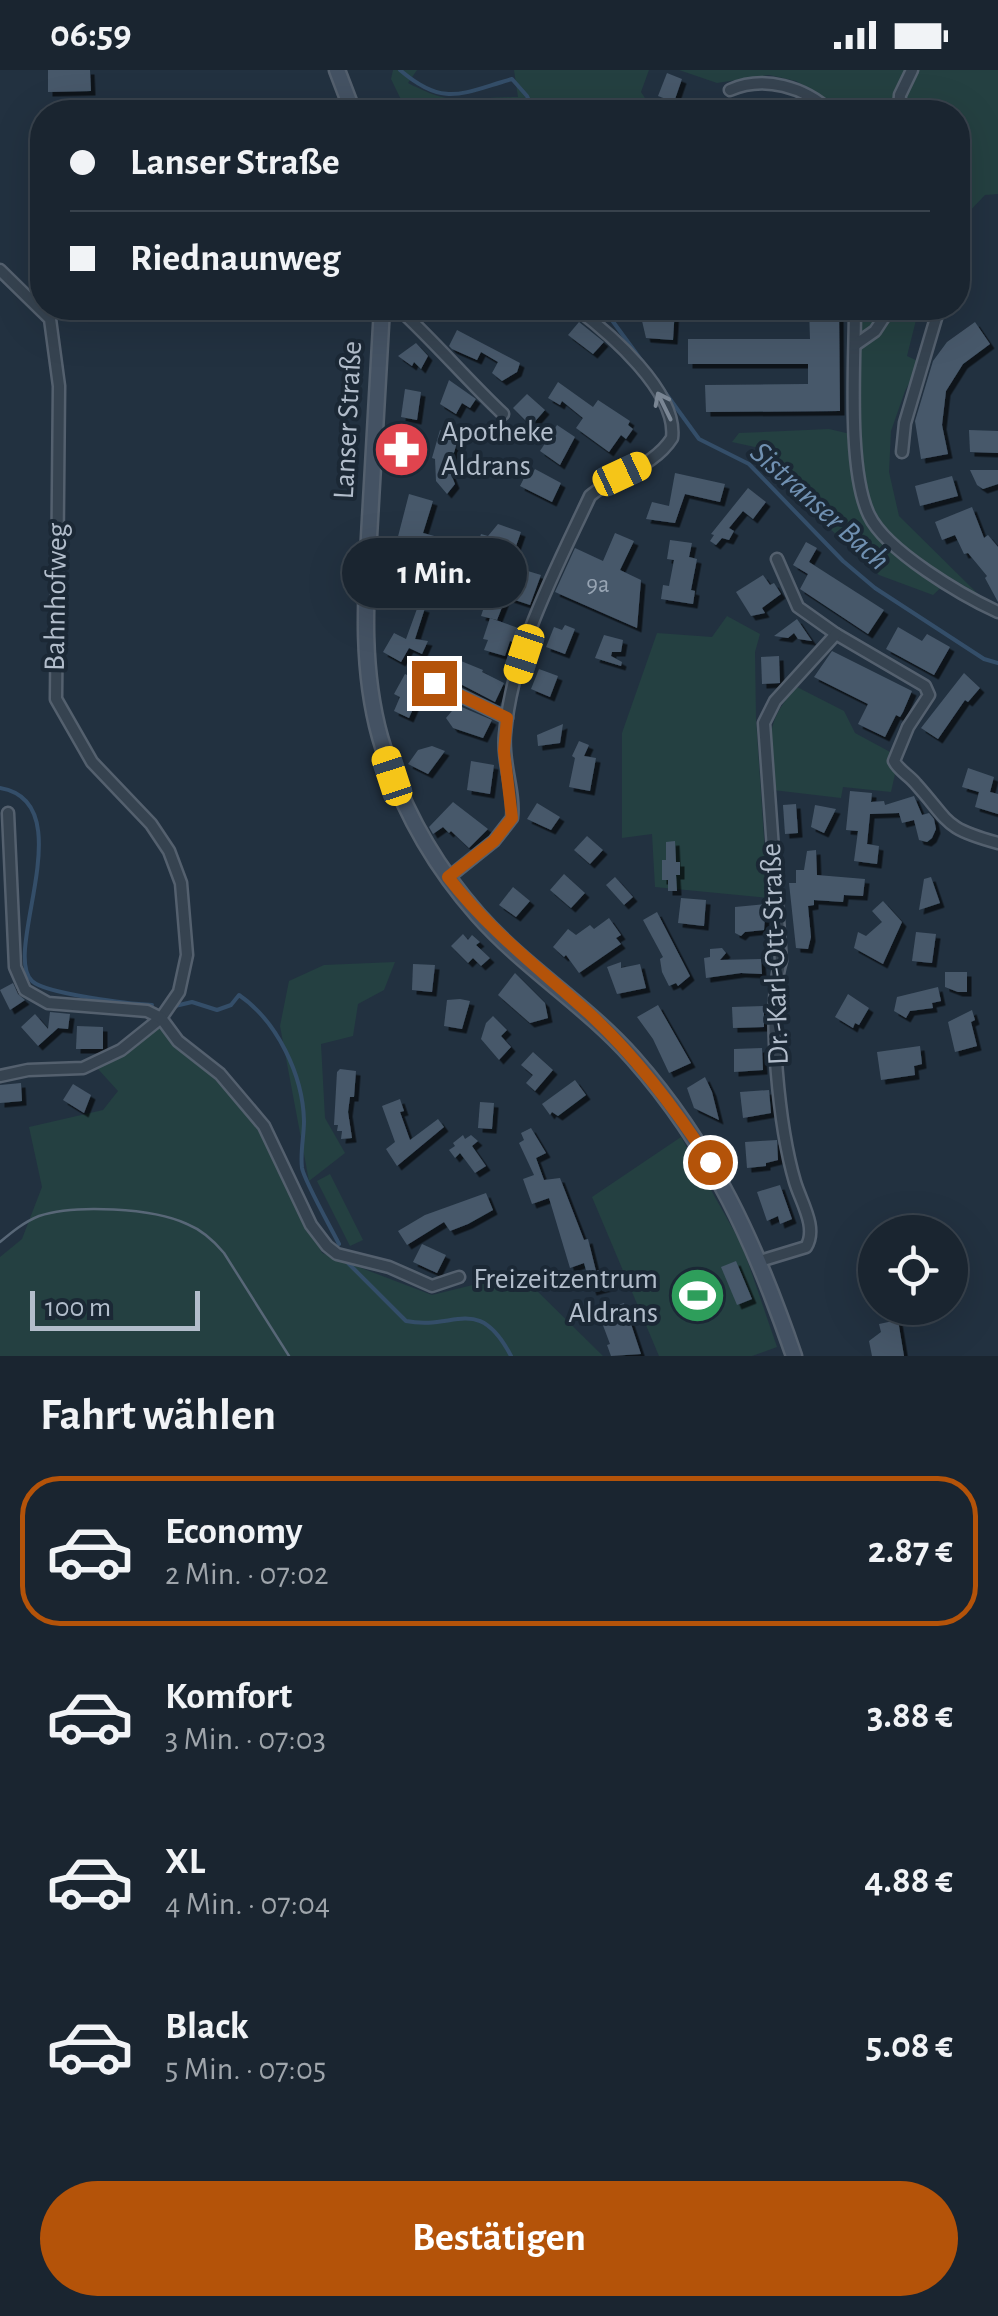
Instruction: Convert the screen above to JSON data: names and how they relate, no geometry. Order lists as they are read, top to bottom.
{
  "streets": {
    "main road": ["Lanser Straße"],
    "street": ["Bahnhofweg", "Dr.-Karl-Ott-Straße"]
  },
  "crossings": [
    ["Lanser Straße", "Dr.-Karl-Ott-Straße"]
  ],
  "water": ["Sistranser Bach"],
  "places": {
    "pharmacy": ["Apotheke Aldrans"],
    "sports": ["Freizeitzentrum Aldrans"]
  },
  "house_numbers": ["9a"],
  "scale_bar": "100 m",
  "page": {
    "status": "06:59",
    "banner": ["Lanser Straße", "Riednaunweg"],
    "bubble": "1 Min.",
    "scale": "100 m",
    "heading": "Fahrt wählen",
    "list": [
      {
        "name": "Economy",
        "note": "2 Min. · 07:02",
        "value": "2.87 €"
      },
      {
        "name": "Komfort",
        "note": "3 Min. · 07:03",
        "value": "3.88 €"
      },
      {
        "name": "XL",
        "note": "4 Min. · 07:04",
        "value": "4.88 €"
      },
      {
        "name": "Black",
        "note": "5 Min. · 07:05",
        "value": "5.08 €"
      }
    ],
    "buttons": "Bestätigen"
  }
}
